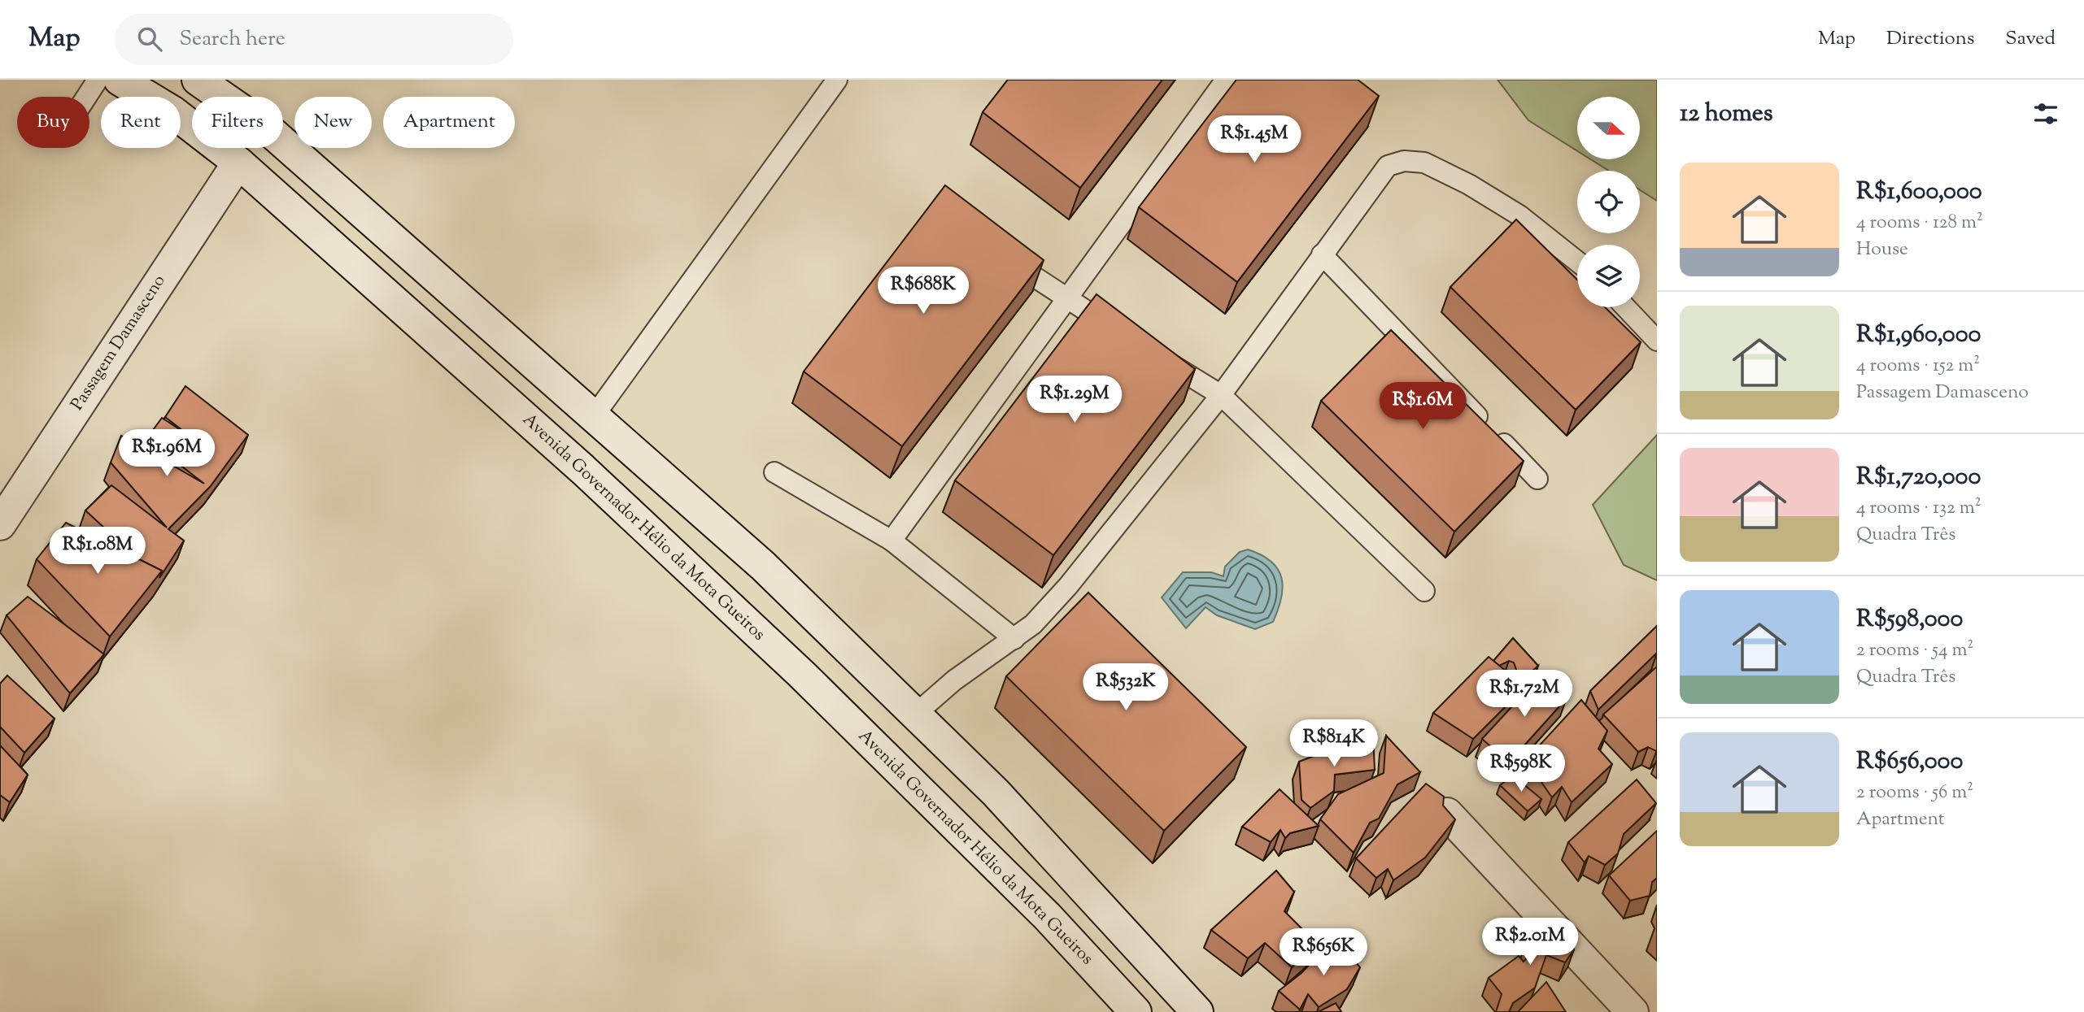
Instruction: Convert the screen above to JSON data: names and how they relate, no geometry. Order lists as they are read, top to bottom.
{
  "streets": {
    "main road": ["Passagem Damasceno", "Avenida Governador Hélio da Mota Gueiros"]
  },
  "crossings": [
    ["Passagem Damasceno", "Avenida Governador Hélio da Mota Gueiros"]
  ],
  "north": "right",
  "page": {
    "header": "Map",
    "search": "Search here",
    "nav": ["Map", "Directions", "Saved"],
    "heading": "12 homes",
    "chip": [
      "Buy",
      "Rent",
      "Filters",
      "New",
      "Apartment"
    ],
    "price": [
      "R$1.45M",
      "R$688K",
      "R$1.29M",
      "R$1.6M",
      "R$1.96M",
      "R$1.08M",
      "R$532K",
      "R$1.72M",
      "R$814K",
      "R$598K",
      "R$2.01M",
      "R$656K"
    ],
    "list": [
      {
        "name": "R$1,600,000",
        "note": "4 rooms · 128 m² · House"
      },
      {
        "name": "R$1,960,000",
        "note": "4 rooms · 152 m² · Passagem Damasceno"
      },
      {
        "name": "R$1,720,000",
        "note": "4 rooms · 132 m² · Quadra Três"
      },
      {
        "name": "R$598,000",
        "note": "2 rooms · 54 m² · Quadra Três"
      },
      {
        "name": "R$656,000",
        "note": "2 rooms · 56 m² · Apartment"
      }
    ]
  }
}
